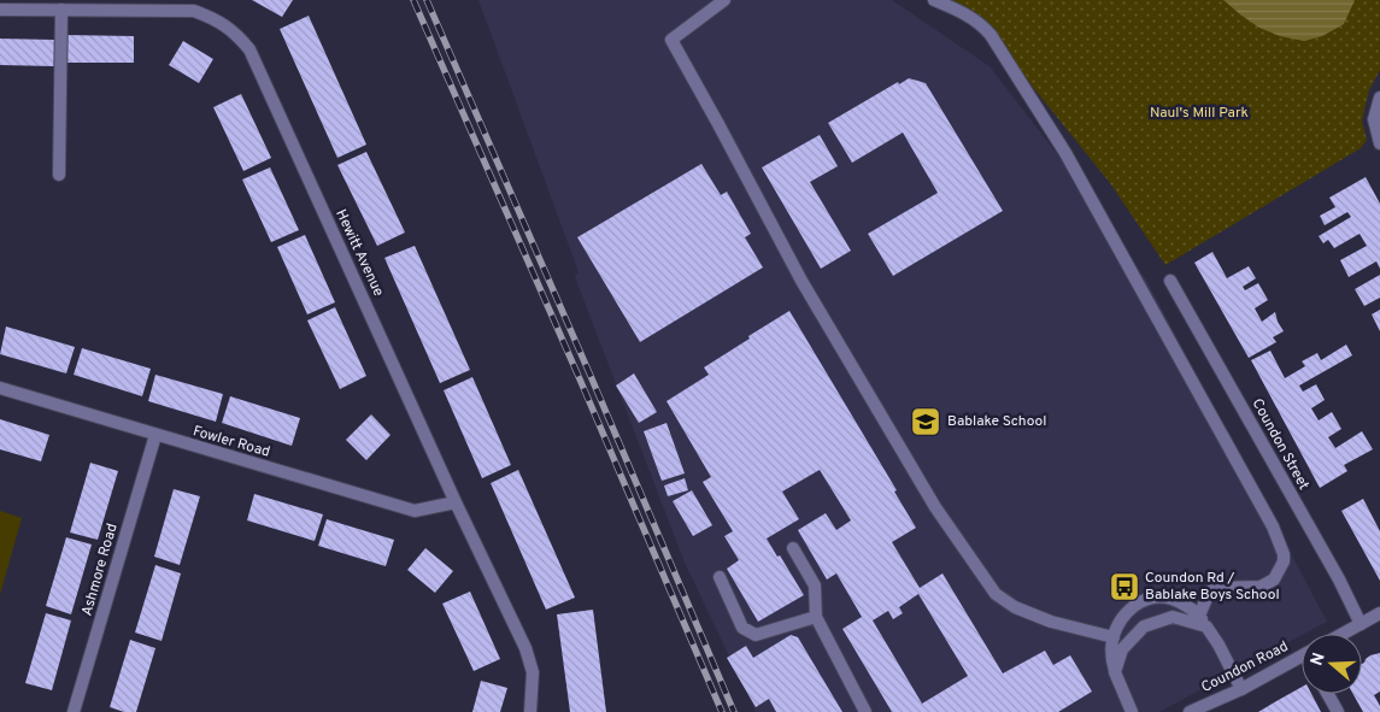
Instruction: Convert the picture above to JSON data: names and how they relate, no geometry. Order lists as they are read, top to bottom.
{
  "streets": {
    "street": [
      "Hewitt Avenue",
      "Fowler Road",
      "Coundon Street",
      "Ashmore Road",
      "Coundon Road"
    ]
  },
  "crossings": [
    ["Hewitt Avenue", "Fowler Road"],
    ["Fowler Road", "Ashmore Road"]
  ],
  "parks": ["Naul's Mill Park"],
  "places": {
    "school or university": ["Bablake School"],
    "bus stop": ["Coundon Rd / Bablake Boys School"]
  },
  "north": "left"
}
